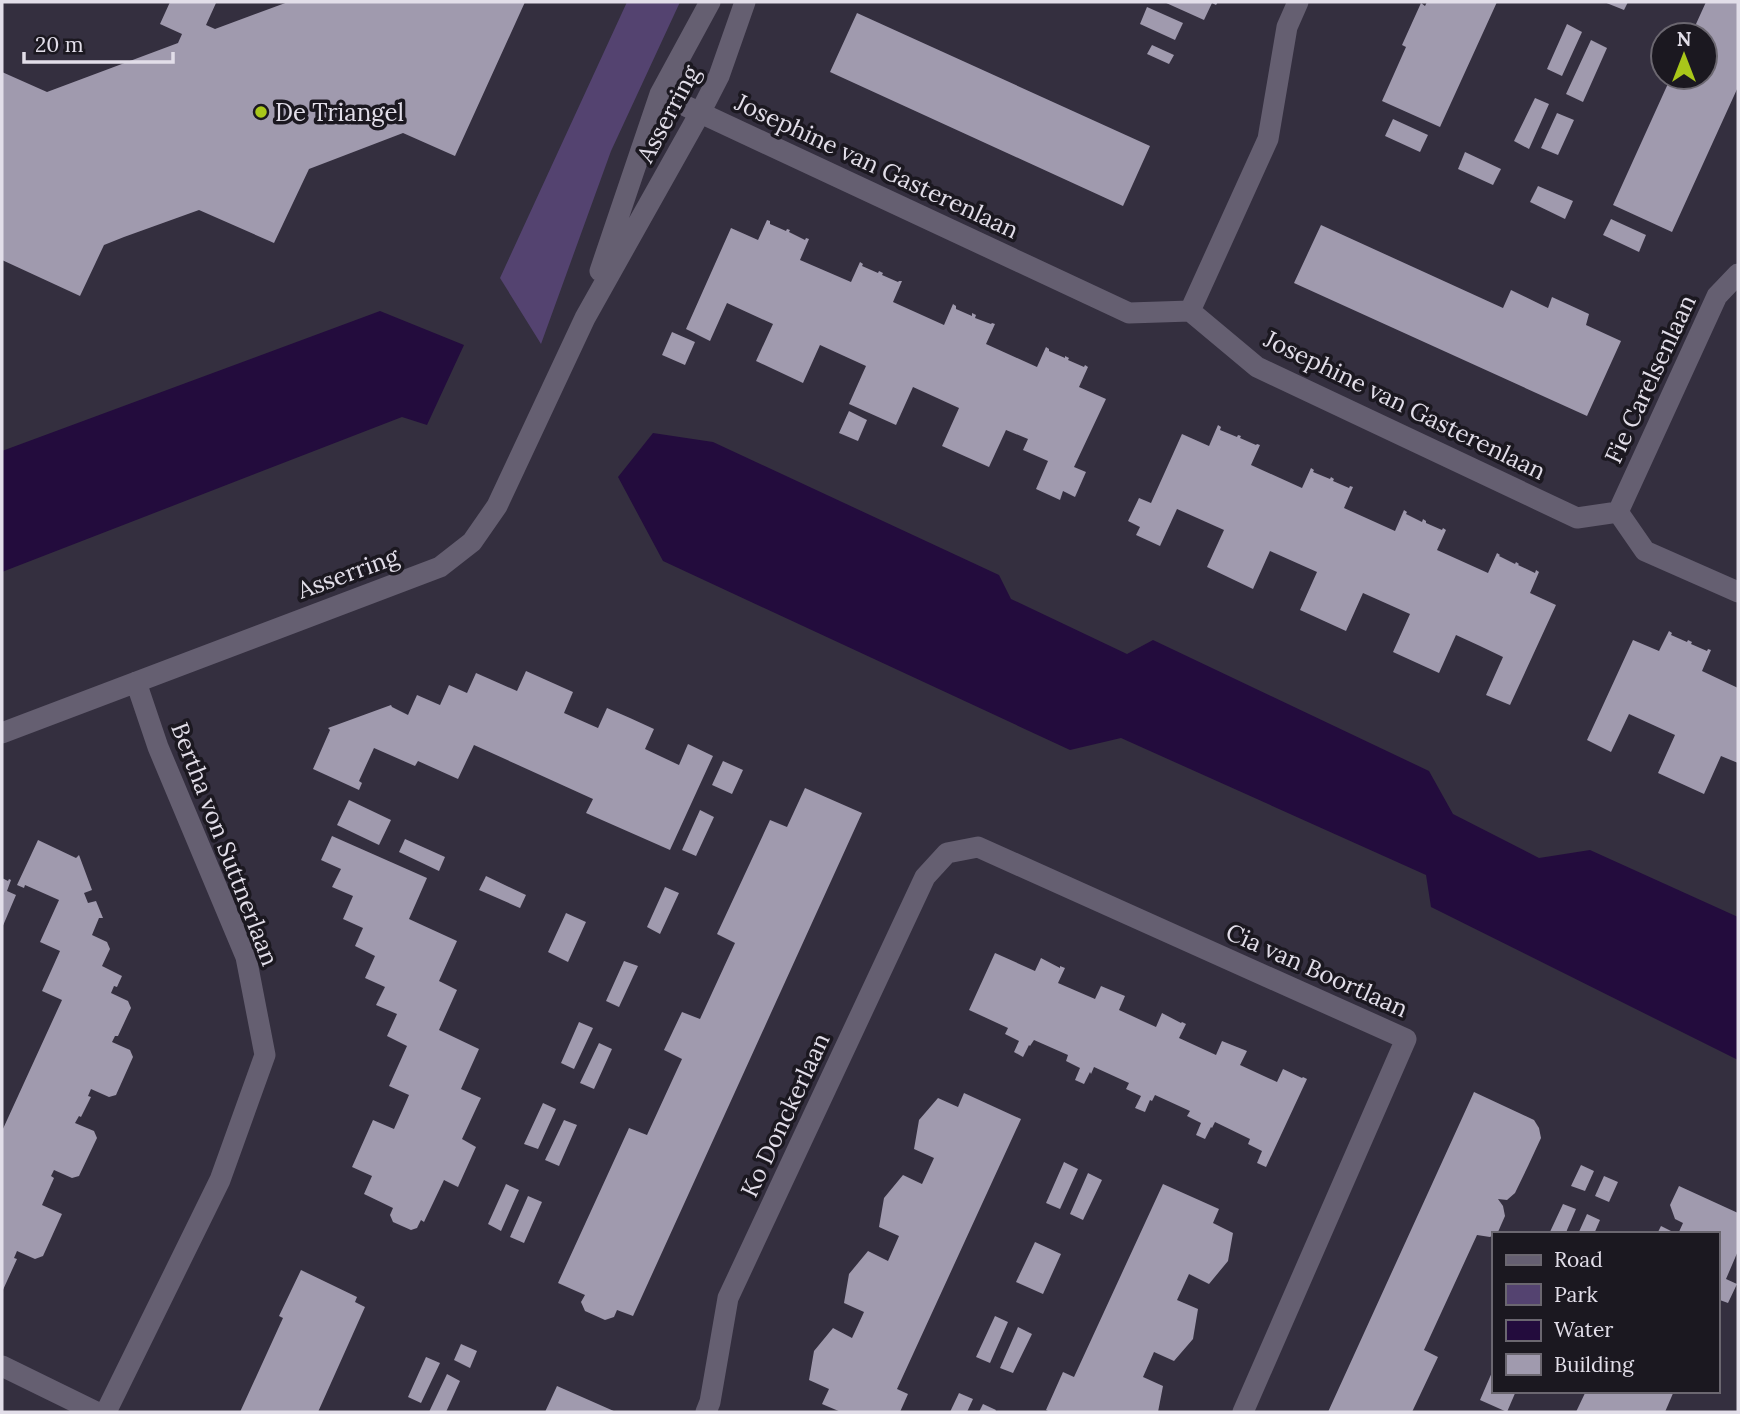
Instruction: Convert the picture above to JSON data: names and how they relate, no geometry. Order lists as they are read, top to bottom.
{
  "streets": {
    "street": [
      "Asserring",
      "Josephine van Gasterenlaan",
      "Fie Carelsenlaan",
      "Bertha von Suttnerlaan",
      "Cia van Boortlaan",
      "Ko Donckerlaan"
    ]
  },
  "crossings": [
    ["Asserring", "Josephine van Gasterenlaan"],
    ["Asserring", "Bertha von Suttnerlaan"],
    ["Josephine van Gasterenlaan", "Fie Carelsenlaan"],
    ["Cia van Boortlaan", "Ko Donckerlaan"]
  ],
  "places": ["De Triangel"],
  "legend": [
    "Road",
    "Park",
    "Water",
    "Building"
  ],
  "scale_bar": "20 m",
  "north": "top"
}
